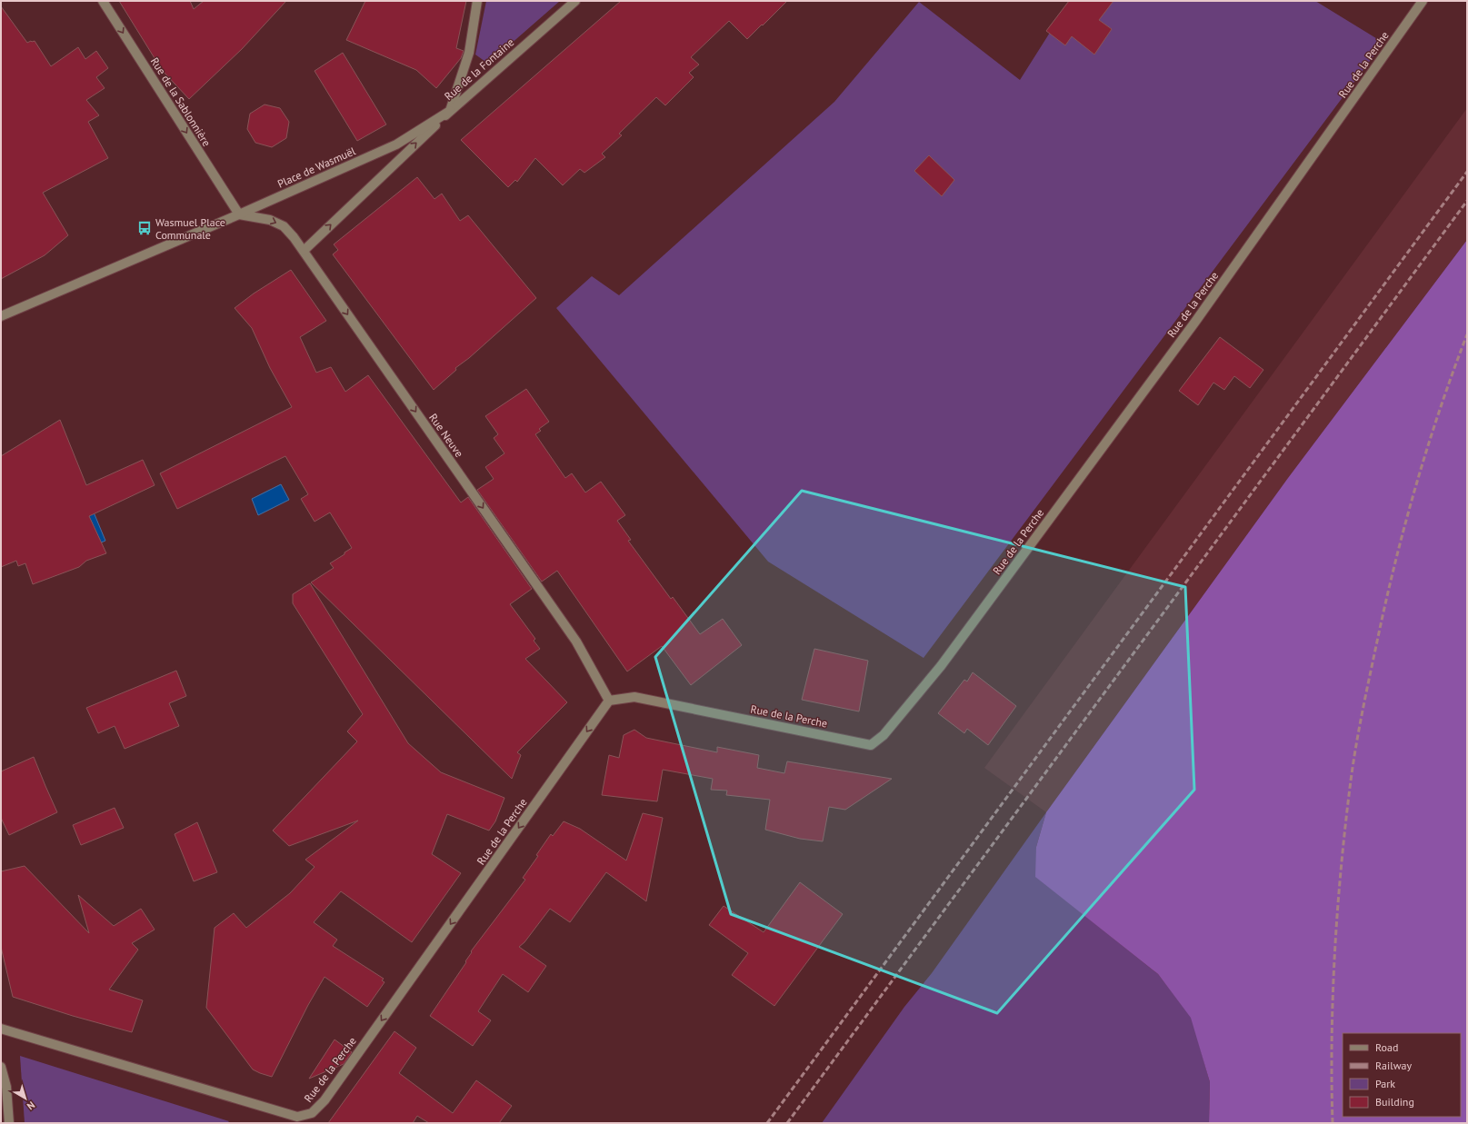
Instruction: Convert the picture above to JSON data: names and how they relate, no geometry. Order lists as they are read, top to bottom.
{
  "streets": {
    "street": [
      "Rue de la Perche",
      "Rue de la Fontaine",
      "Rue de la Sablonnière",
      "Place de Wasmuël",
      "Rue Neuve"
    ]
  },
  "crossings": [
    ["Rue de la Perche", "Rue Neuve"],
    ["Rue de la Fontaine", "Place de Wasmuël"],
    ["Rue de la Sablonnière", "Place de Wasmuël"],
    ["Rue de la Sablonnière", "Rue Neuve"],
    ["Place de Wasmuël", "Rue Neuve"]
  ],
  "one_way": ["Rue de la Sablonnière", "Rue Neuve"],
  "places": {
    "bus stop": ["Wasmuel Place Communale"]
  },
  "legend": [
    "Road",
    "Railway",
    "Park",
    "Building"
  ],
  "north": "bottom right"
}
